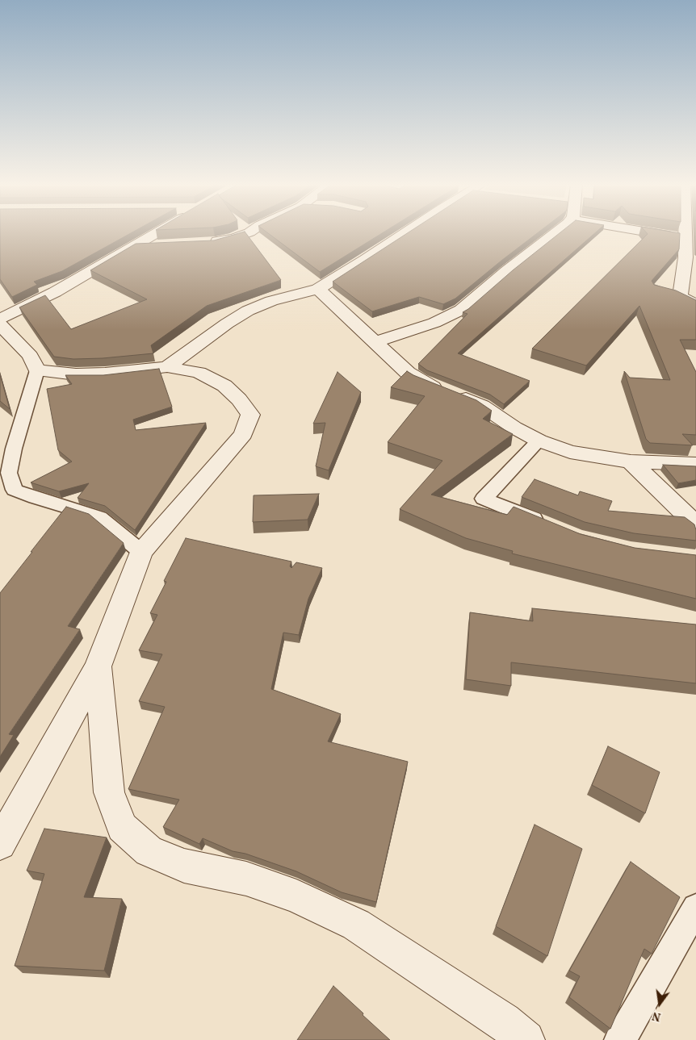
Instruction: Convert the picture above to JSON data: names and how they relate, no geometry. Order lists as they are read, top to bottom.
{
  "north": "bottom"
}
